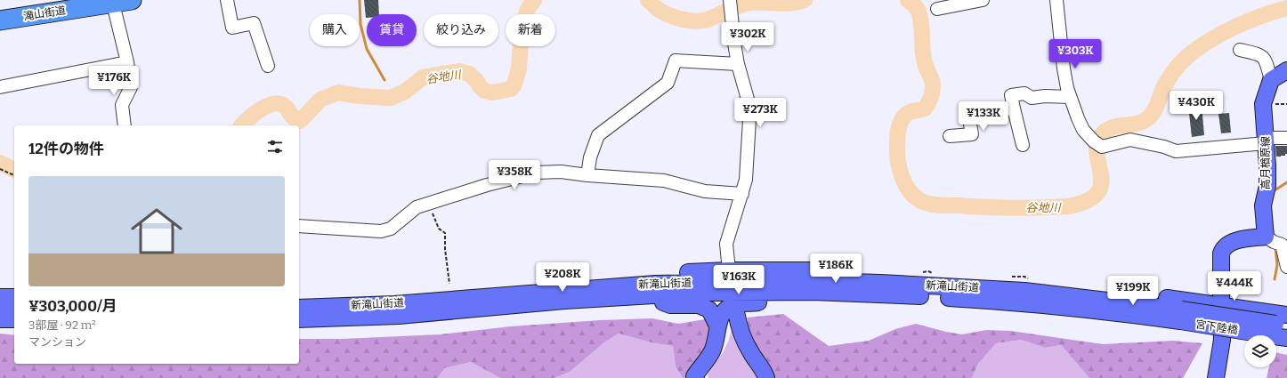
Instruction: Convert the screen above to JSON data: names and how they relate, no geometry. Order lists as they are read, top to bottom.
{
  "streets": {
    "highway": ["滝山街道"],
    "main road": ["高月楢原線", "新滝山街道", "宮下陸橋"]
  },
  "crossings": [
    ["新滝山街道", "宮下陸橋"]
  ],
  "water": ["谷地川"],
  "page": {
    "chip": [
      "購入",
      "賃貸",
      "絞り込み",
      "新着"
    ],
    "price": [
      "¥302K",
      "¥303K",
      "¥176K",
      "¥430K",
      "¥273K",
      "¥133K",
      "¥358K",
      "¥186K",
      "¥208K",
      "¥163K",
      "¥444K",
      "¥199K"
    ],
    "heading": "12件の物件",
    "list": [
      {
        "name": "¥303,000/月",
        "note": "3部屋 · 92 m² · マンション"
      }
    ]
  }
}
